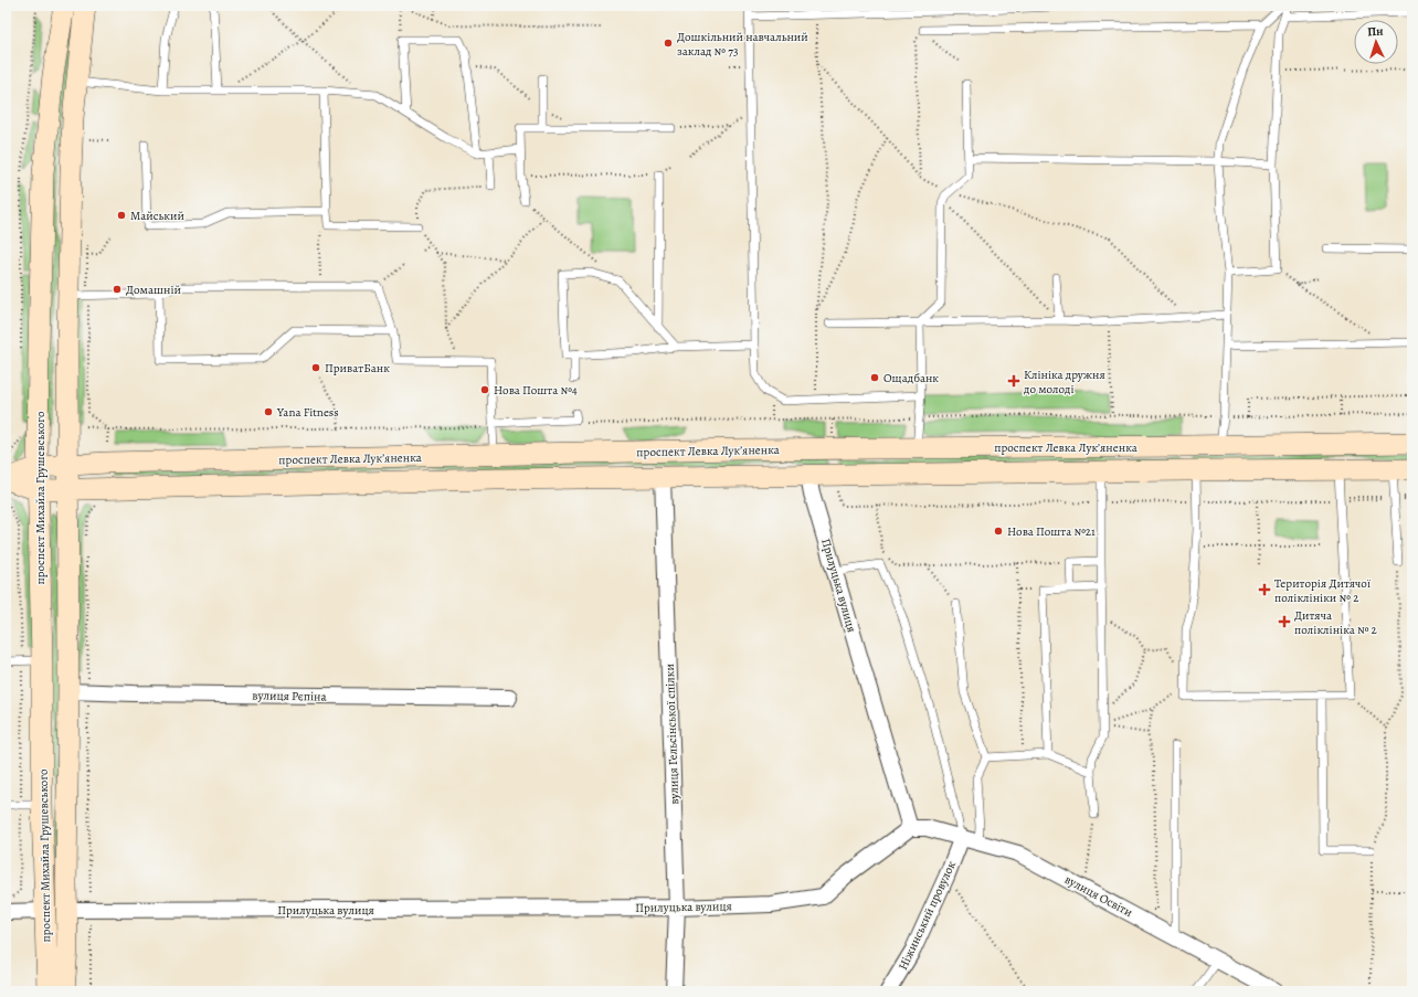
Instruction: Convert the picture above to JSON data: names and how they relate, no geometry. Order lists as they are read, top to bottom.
{
  "streets": {
    "main road": ["проспект Левка Лукʼяненка", "проспект Михайла Грушевського"],
    "street": [
      "Прилуцька вулиця",
      "вулиця Рєпіна",
      "вулиця Гельсінської спілки",
      "вулиця Освіти",
      "Ніжинський провулок"
    ]
  },
  "crossings": [
    ["проспект Левка Лукʼяненка", "проспект Михайла Грушевського"],
    ["проспект Левка Лукʼяненка", "Прилуцька вулиця"],
    ["проспект Левка Лукʼяненка", "вулиця Гельсінської спілки"],
    ["проспект Михайла Грушевського", "Прилуцька вулиця"],
    ["проспект Михайла Грушевського", "вулиця Рєпіна"],
    ["Прилуцька вулиця", "вулиця Гельсінської спілки"],
    ["Прилуцька вулиця", "вулиця Освіти"],
    ["вулиця Освіти", "Ніжинський провулок"]
  ],
  "places": {
    "other": [
      "Дошкільний навчальний заклад № 73",
      "Майський",
      "Домашній",
      "ПриватБанк",
      "Ощадбанк",
      "Нова Пошта №4",
      "Yana Fitness",
      "Нова Пошта №21"
    ],
    "health": ["Клініка дружня до молоді", "Територія Дитячої поліклініки № 2", "Дитяча поліклініка № 2"]
  },
  "north": "top"
}
